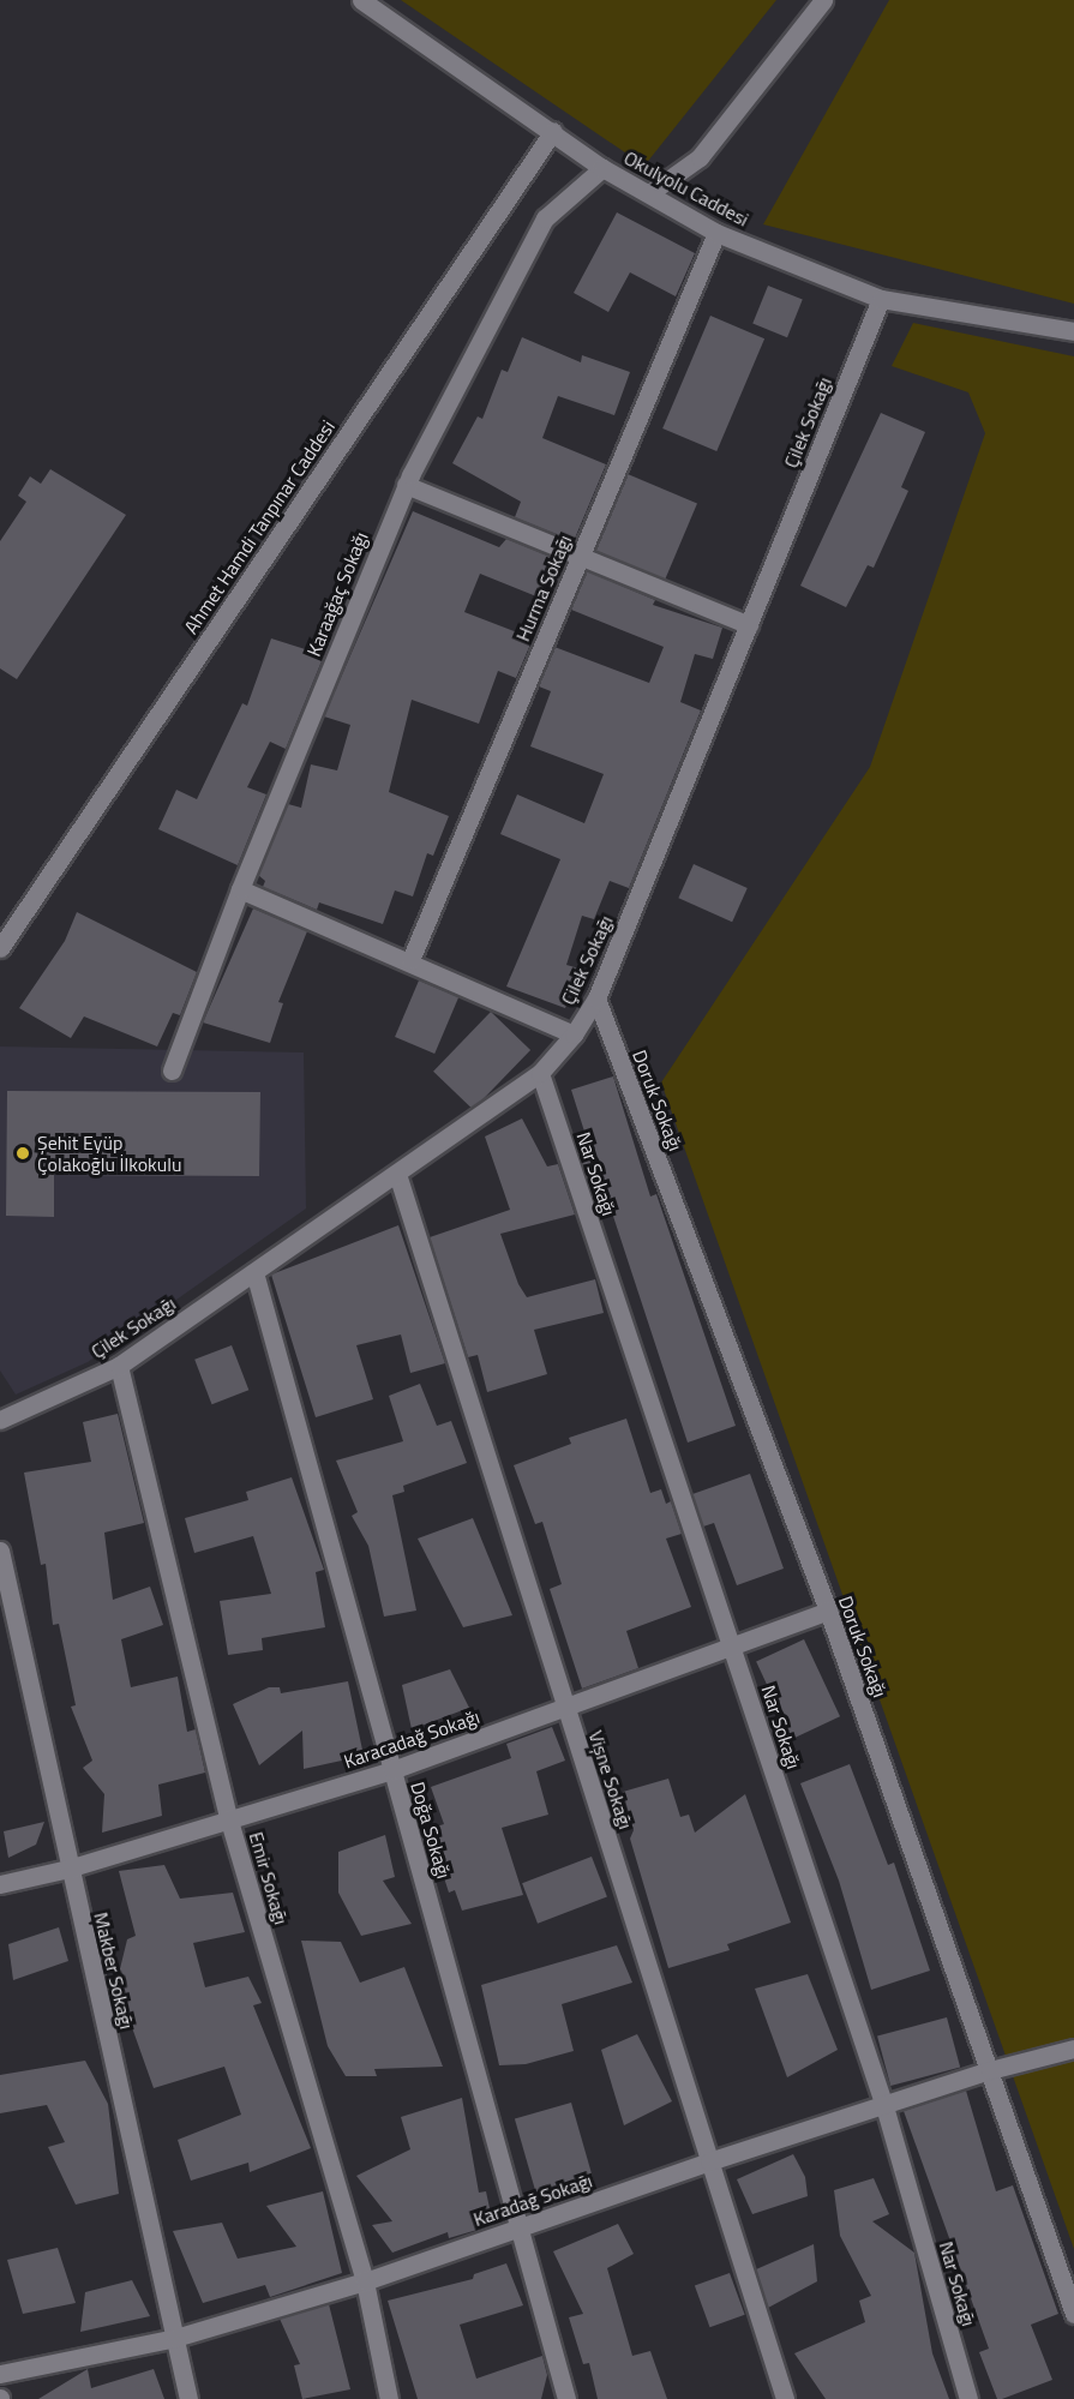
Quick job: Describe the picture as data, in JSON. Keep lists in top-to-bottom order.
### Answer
{
  "streets": {
    "street": [
      "Okulyolu Caddesi",
      "Çilek Sokağı",
      "Ahmet Hamdi Tanpınar Caddesi",
      "Hurma Sokağı",
      "Karaağaç Sokağı",
      "Doruk Sokağı",
      "Nar Sokağı",
      "Karacadağ Sokağı",
      "Vişne Sokağı",
      "Doğa Sokağı",
      "Emir Sokağı",
      "Makber Sokağı",
      "Karadağ Sokağı"
    ]
  },
  "crossings": [
    ["Okulyolu Caddesi", "Çilek Sokağı"],
    ["Okulyolu Caddesi", "Ahmet Hamdi Tanpınar Caddesi"],
    ["Okulyolu Caddesi", "Hurma Sokağı"],
    ["Okulyolu Caddesi", "Karaağaç Sokağı"],
    ["Çilek Sokağı", "Doruk Sokağı"],
    ["Çilek Sokağı", "Nar Sokağı"],
    ["Çilek Sokağı", "Vişne Sokağı"],
    ["Çilek Sokağı", "Doğa Sokağı"],
    ["Çilek Sokağı", "Emir Sokağı"],
    ["Doruk Sokağı", "Karacadağ Sokağı"],
    ["Doruk Sokağı", "Karadağ Sokağı"],
    ["Nar Sokağı", "Karacadağ Sokağı"],
    ["Nar Sokağı", "Karadağ Sokağı"],
    ["Karacadağ Sokağı", "Vişne Sokağı"],
    ["Karacadağ Sokağı", "Doğa Sokağı"],
    ["Karacadağ Sokağı", "Emir Sokağı"],
    ["Karacadağ Sokağı", "Makber Sokağı"],
    ["Vişne Sokağı", "Karadağ Sokağı"],
    ["Doğa Sokağı", "Karadağ Sokağı"],
    ["Emir Sokağı", "Karadağ Sokağı"],
    ["Makber Sokağı", "Karadağ Sokağı"]
  ],
  "places": ["Şehit Eyüp Çolakoğlu İlkokulu"]
}
